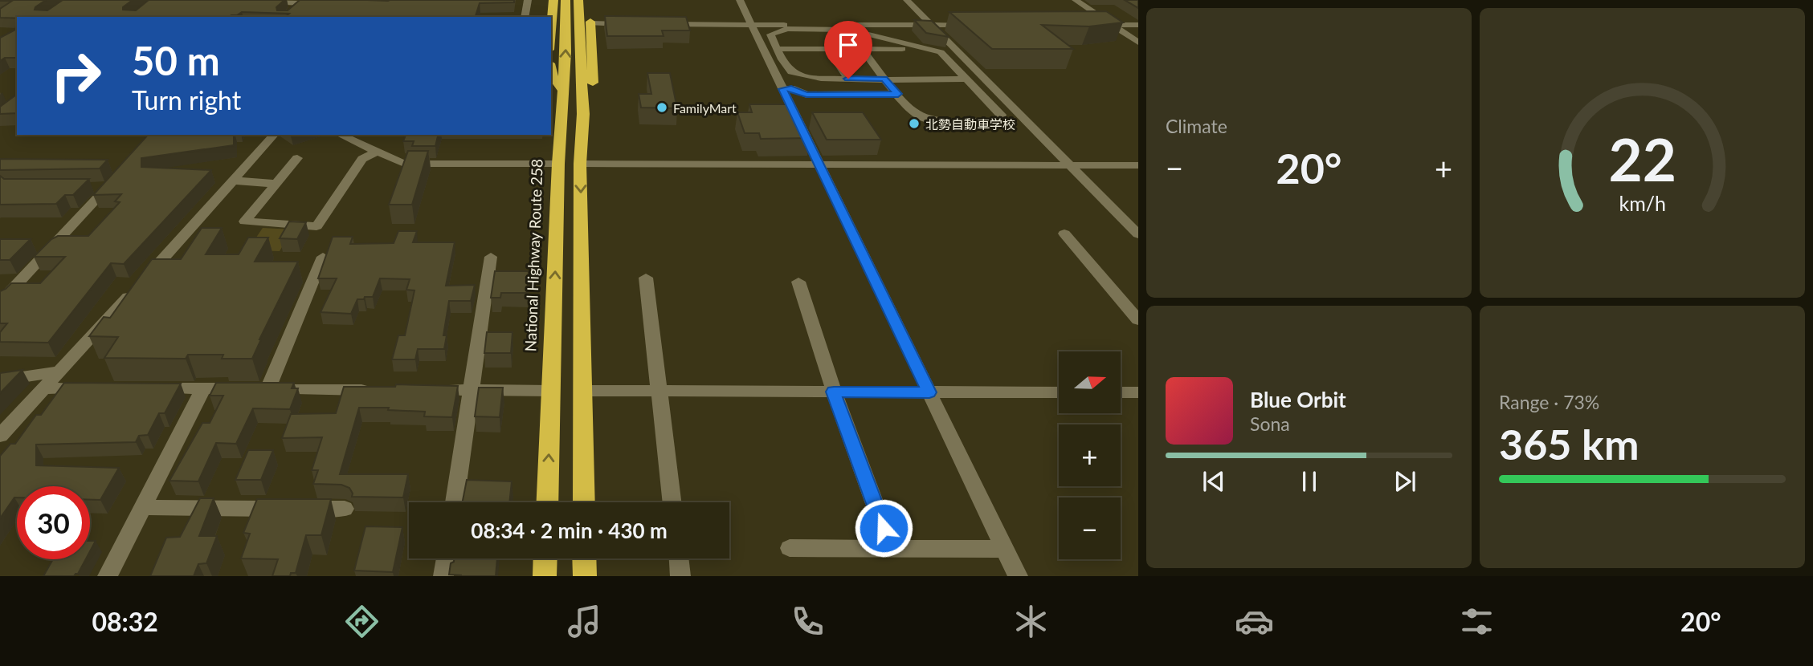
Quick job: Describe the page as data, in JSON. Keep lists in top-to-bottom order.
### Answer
{
  "streets": {
    "highway": ["National Highway Route 258"]
  },
  "places": ["FamilyMart", "北勢自動車学校"],
  "north": "right",
  "page": {
    "tile": [
      "Climate",
      ["Range · 73%", "365 km"]
    ],
    "turn": ["50 m", "Turn right"],
    "heat": ["−", "20°", "+"],
    "map_buttons": ["+", "−"],
    "song": ["Blue Orbit", "Sona"],
    "limit": "30",
    "trip": "08:34 · 2 min · 430 m",
    "tabs": ["08:32", "20°"],
    "gauge": ["22", "km/h"]
  }
}
